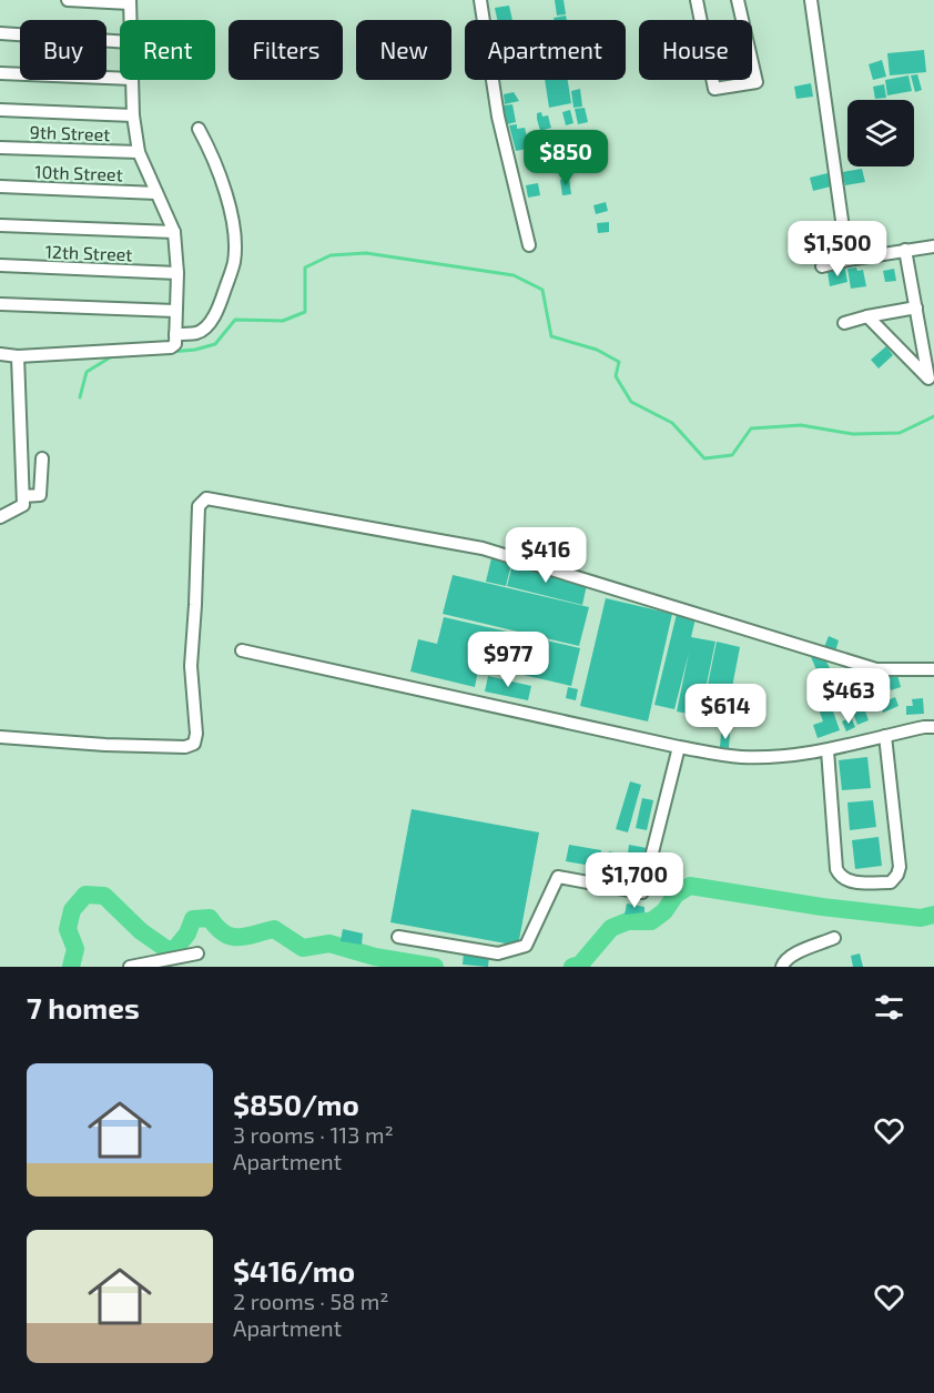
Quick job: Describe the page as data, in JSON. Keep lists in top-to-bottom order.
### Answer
{
  "streets": {
    "street": ["9th Street", "10th Street", "12th Street"]
  },
  "page": {
    "chip": [
      "Buy",
      "Rent",
      "Filters",
      "New",
      "Apartment",
      "House"
    ],
    "price": [
      "$850",
      "$1,500",
      "$416",
      "$977",
      "$463",
      "$614",
      "$1,700"
    ],
    "heading": "7 homes",
    "list": [
      {
        "name": "$850/mo",
        "note": "3 rooms · 113 m² · Apartment"
      },
      {
        "name": "$416/mo",
        "note": "2 rooms · 58 m² · Apartment"
      }
    ]
  }
}
